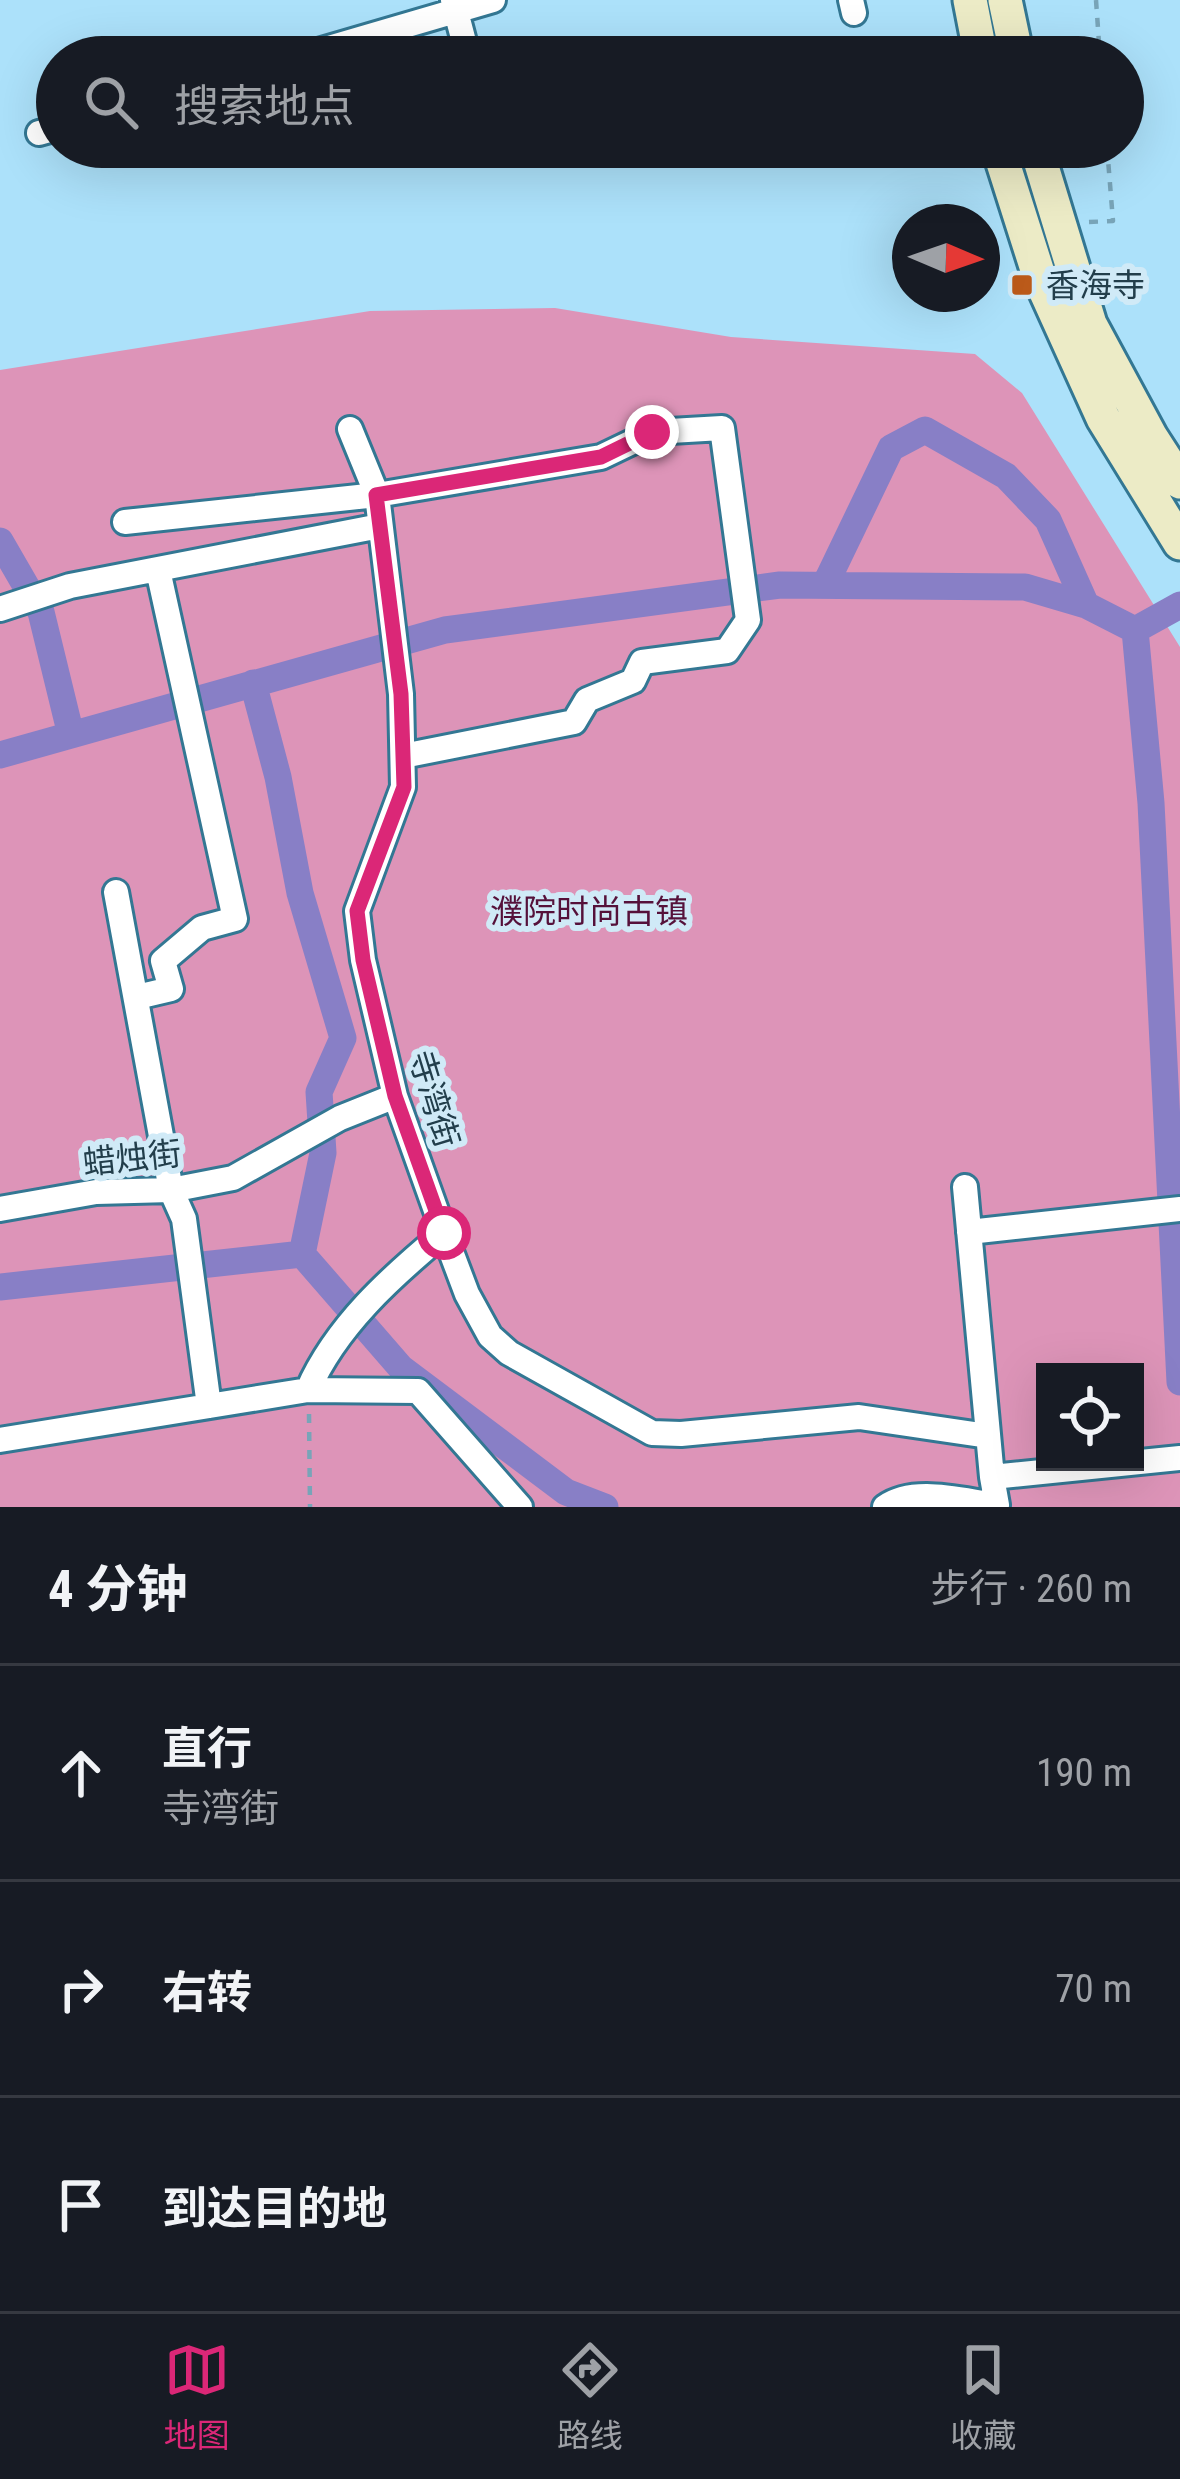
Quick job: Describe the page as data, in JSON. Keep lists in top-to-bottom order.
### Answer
{
  "streets": {
    "street": ["寺湾街", "蜡烛街"]
  },
  "crossings": [
    ["寺湾街", "蜡烛街"]
  ],
  "parks": ["濮院时尚古镇"],
  "places": {
    "transit": ["香海寺"]
  },
  "north": "right",
  "page": {
    "search": "搜索地点",
    "heading": ["4 分钟", "步行 · 260 m"],
    "list": [
      ["直行", "寺湾街", "190 m"],
      ["右转", "70 m"],
      "到达目的地"
    ],
    "nav": ["地图", "路线", "收藏"]
  }
}
